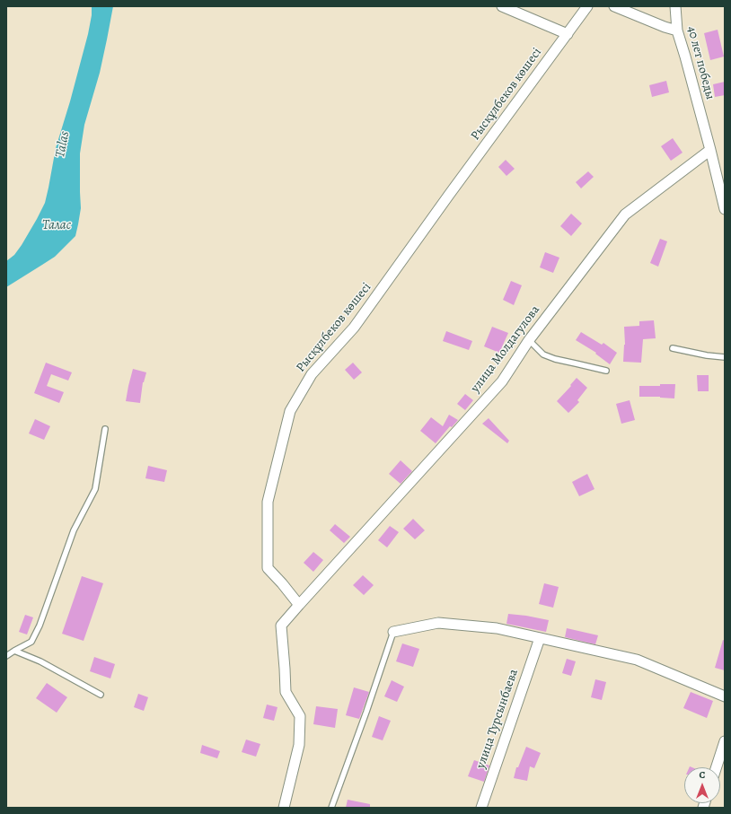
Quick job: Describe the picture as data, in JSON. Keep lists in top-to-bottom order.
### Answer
{
  "streets": {
    "street": [
      "40 лет победы",
      "Рысқұлбеков көшесі",
      "улица Молдагулова",
      "улица Турсынбаева"
    ]
  },
  "crossings": [
    ["40 лет победы", "улица Молдагулова"],
    ["Рысқұлбеков көшесі", "улица Молдагулова"]
  ],
  "water": ["Talas", "Талас"],
  "north": "top"
}
